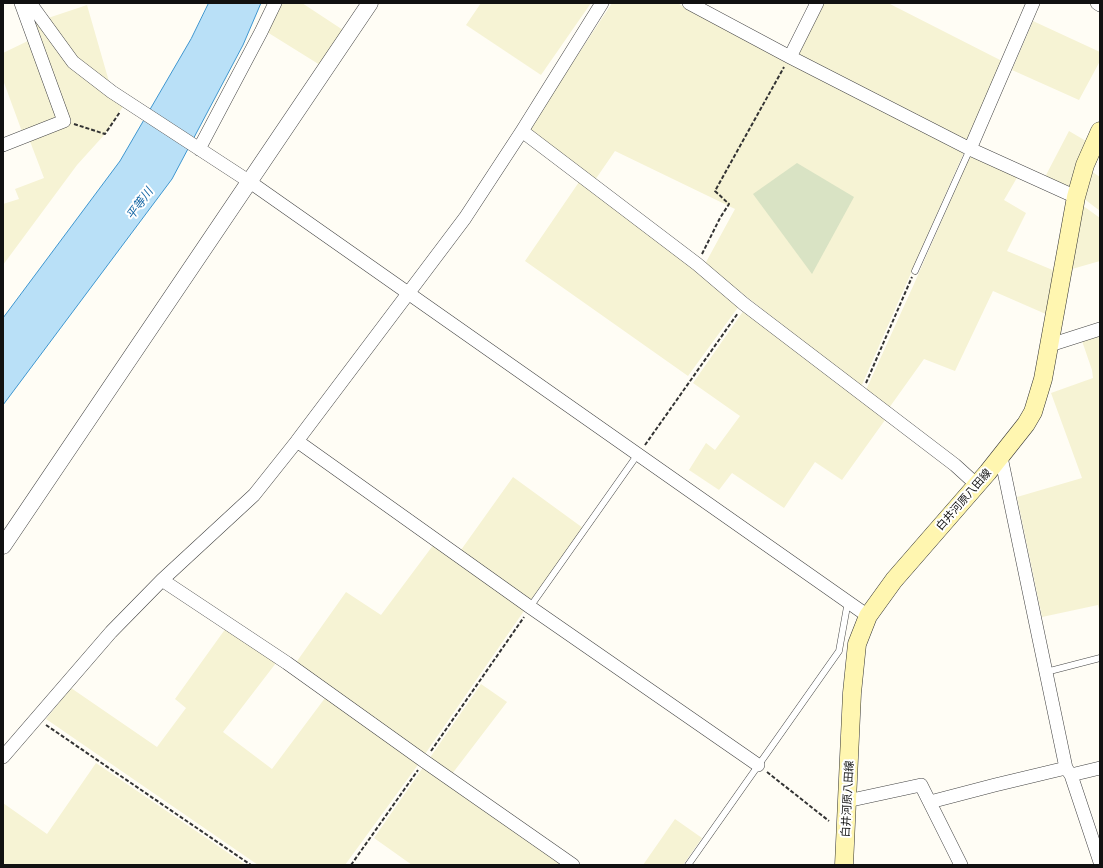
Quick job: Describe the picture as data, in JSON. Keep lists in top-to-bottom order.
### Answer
{
  "streets": {
    "main road": ["白井河原八田線"]
  },
  "water": ["平等川"]
}
